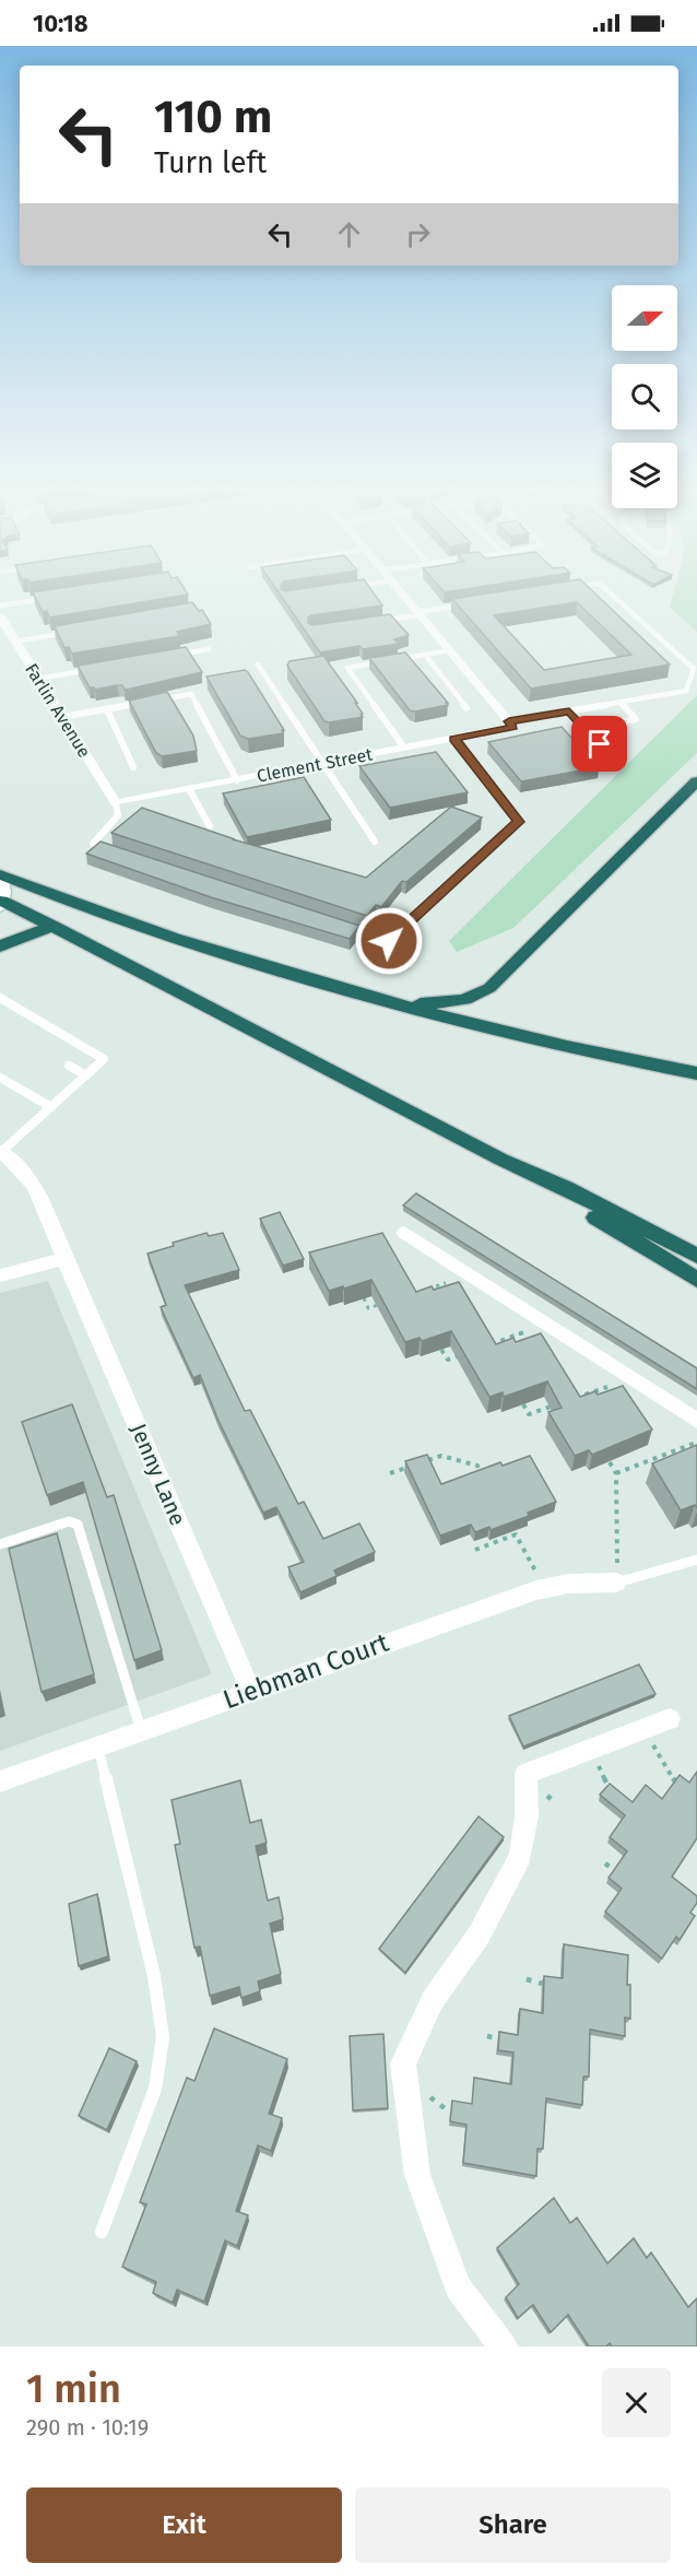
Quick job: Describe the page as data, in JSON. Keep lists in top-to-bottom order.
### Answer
{
  "streets": {
    "street": [
      "Farlin Avenue",
      "Clement Street",
      "Jenny Lane",
      "Liebman Court"
    ]
  },
  "crossings": [
    ["Farlin Avenue", "Clement Street"],
    ["Jenny Lane", "Liebman Court"]
  ],
  "north": "right",
  "page": {
    "status": "10:18",
    "turn": ["110 m", "Turn left"],
    "heading": ["1 min", "290 m · 10:19"],
    "buttons": ["Exit", "Share"]
  }
}
